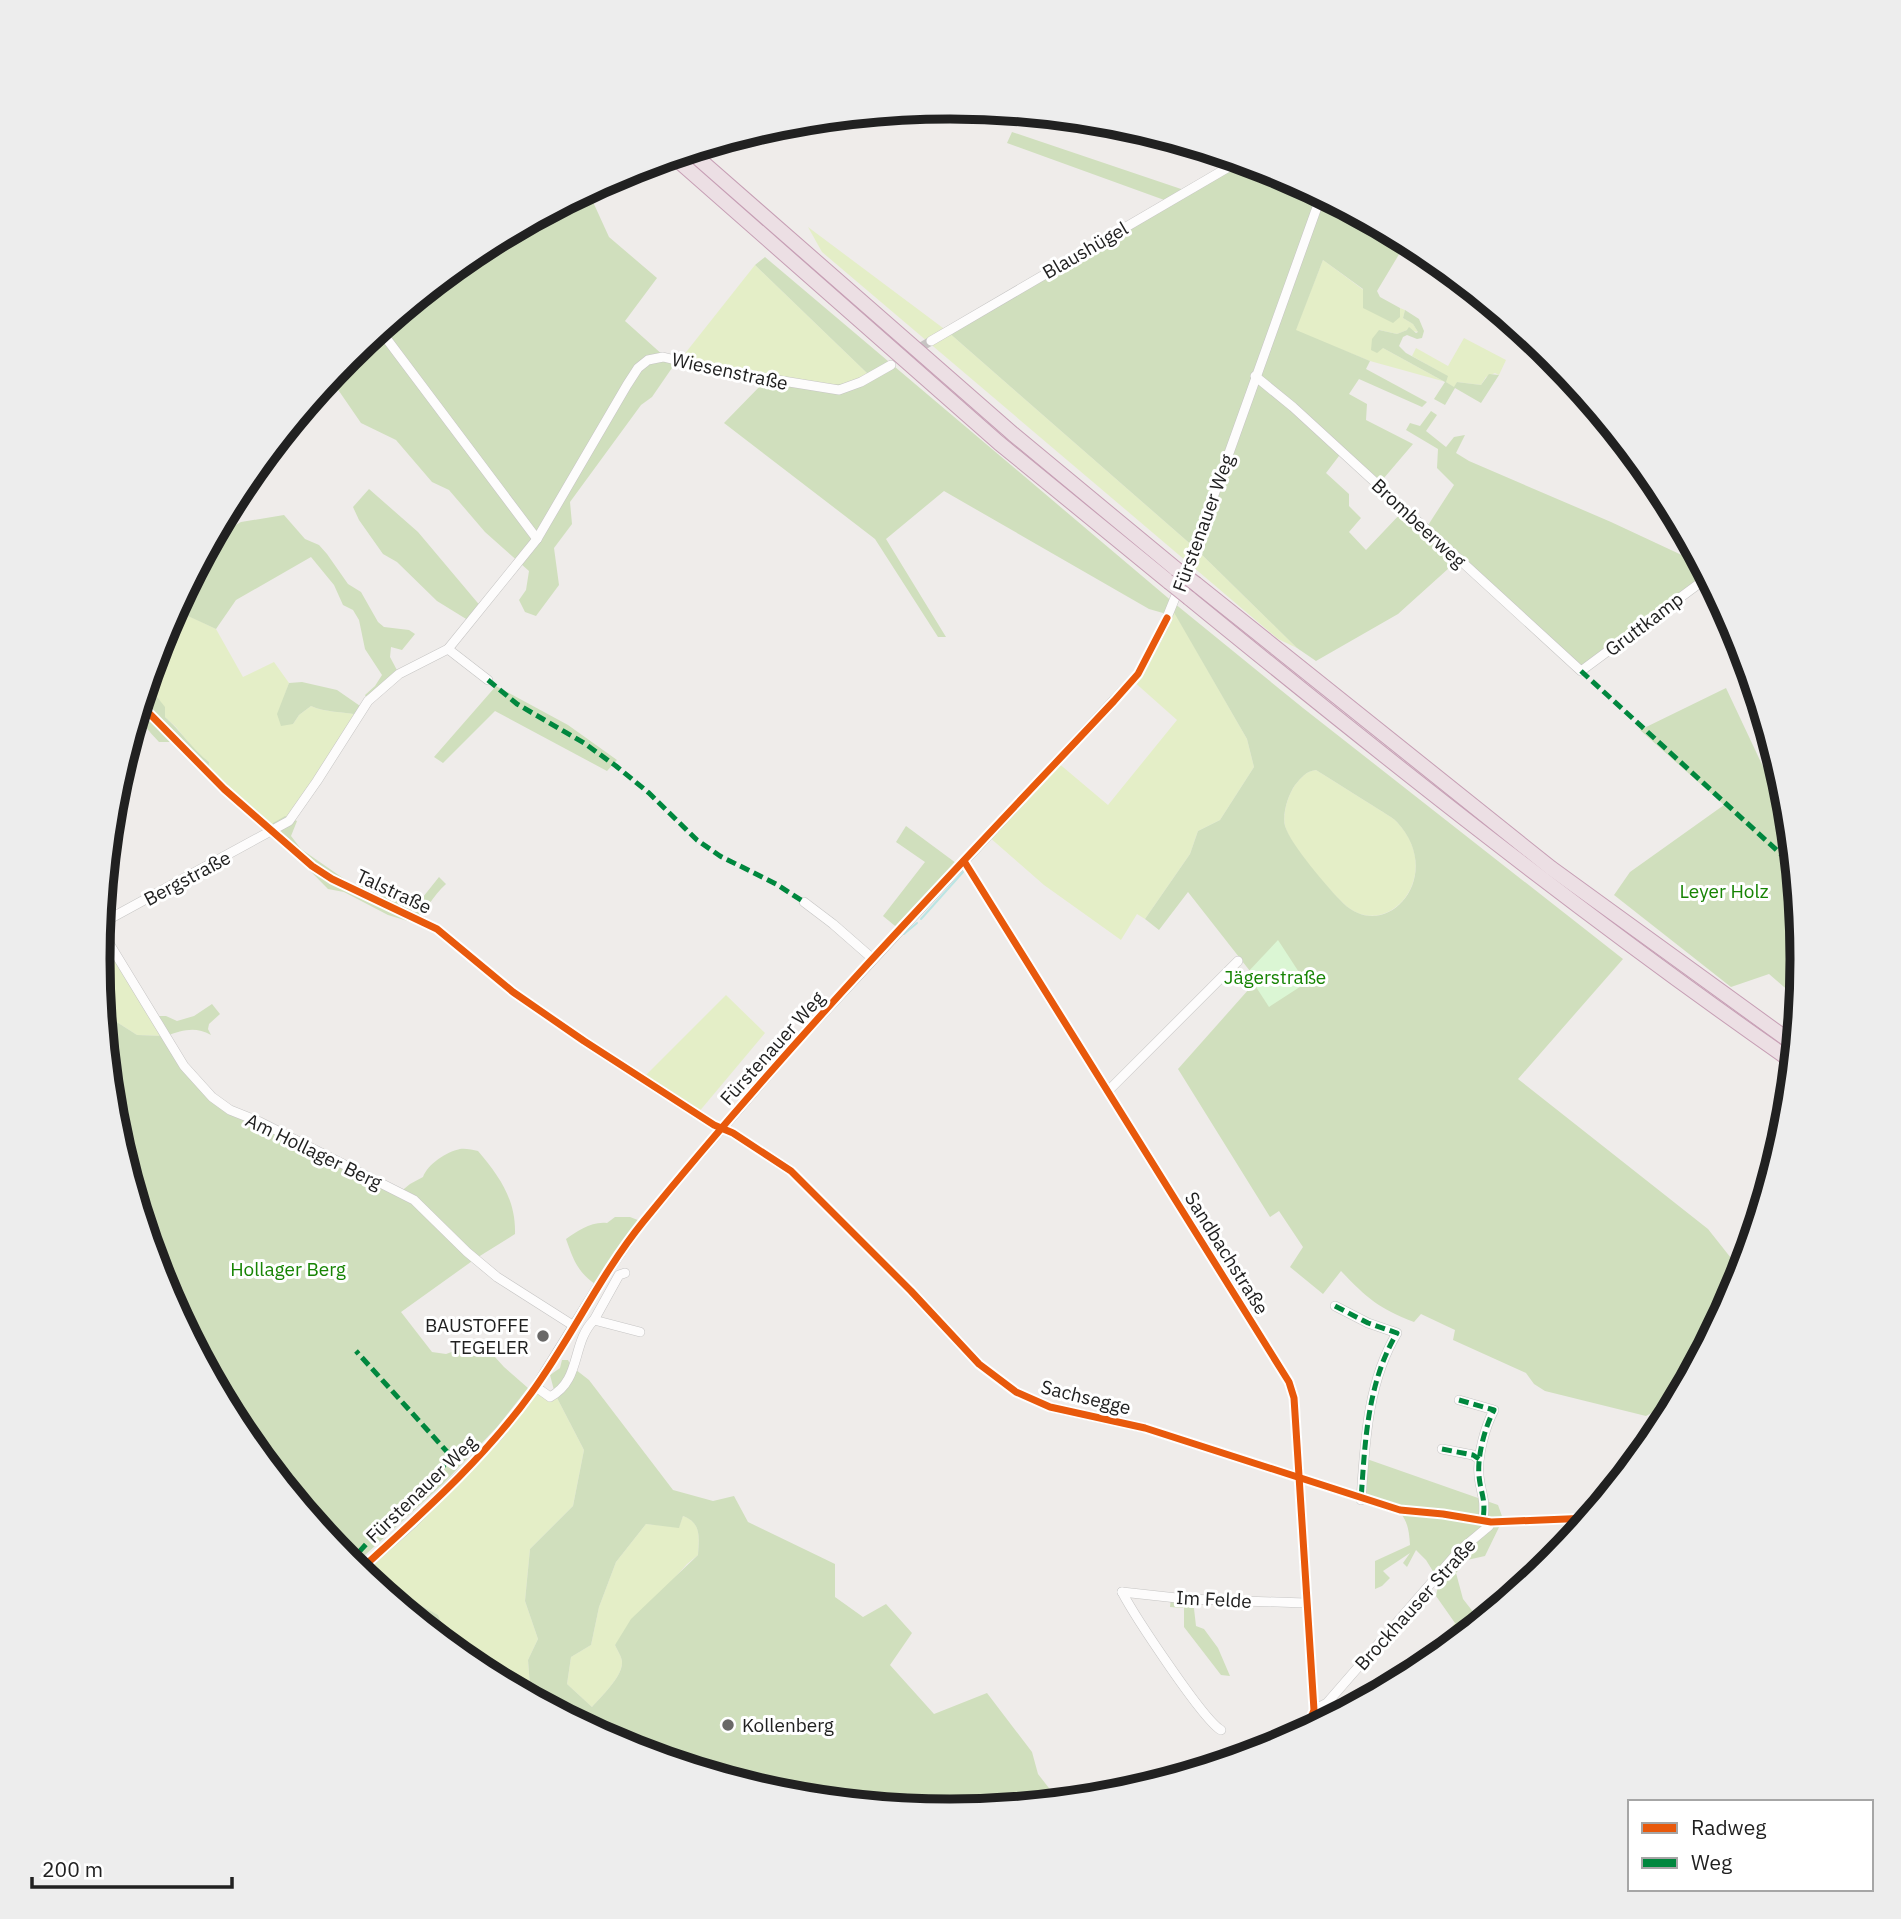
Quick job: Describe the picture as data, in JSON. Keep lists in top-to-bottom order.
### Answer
{
  "streets": {
    "street": [
      "Blaushügel",
      "Wiesenstraße",
      "Fürstenauer Weg",
      "Brombeerweg",
      "Gruttkamp",
      "Bergstraße",
      "Talstraße",
      "Am Hollager Berg",
      "Sandbachstraße",
      "Sachsegge",
      "Im Felde",
      "Brockhauser Straße"
    ]
  },
  "crossings": [
    ["Wiesenstraße", "Bergstraße"],
    ["Wiesenstraße", "Talstraße"],
    ["Fürstenauer Weg", "Brombeerweg"],
    ["Fürstenauer Weg", "Talstraße"],
    ["Fürstenauer Weg", "Am Hollager Berg"],
    ["Fürstenauer Weg", "Sandbachstraße"],
    ["Fürstenauer Weg", "Sachsegge"],
    ["Brombeerweg", "Gruttkamp"],
    ["Bergstraße", "Talstraße"],
    ["Talstraße", "Sachsegge"],
    ["Sandbachstraße", "Sachsegge"],
    ["Sandbachstraße", "Im Felde"],
    ["Sandbachstraße", "Brockhauser Straße"],
    ["Sachsegge", "Brockhauser Straße"]
  ],
  "parks": ["Leyer Holz", "Jägerstraße", "Hollager Berg"],
  "places": ["BAUSTOFFE TEGELER", "Kollenberg"],
  "legend": ["Radweg", "Weg"],
  "scale_bar": "200 m"
}
